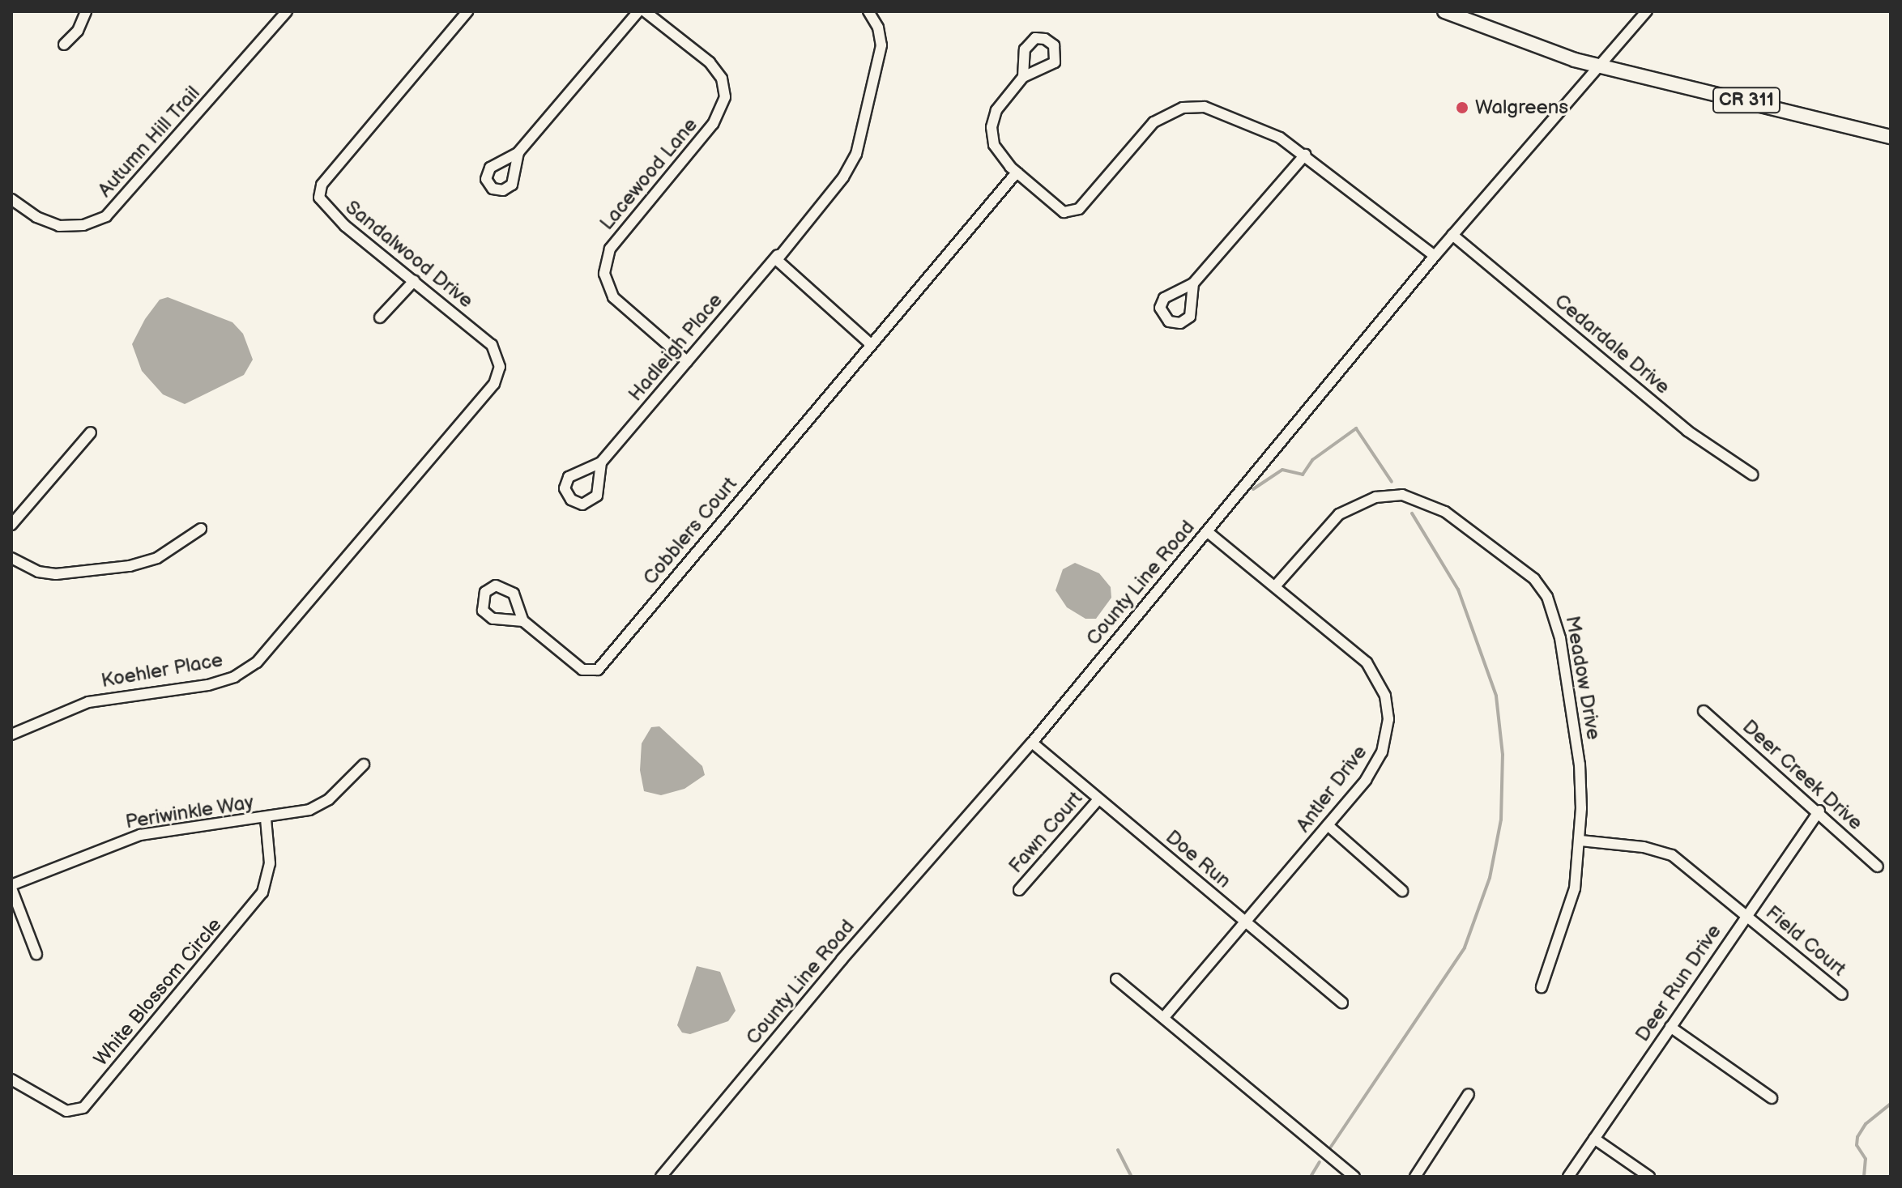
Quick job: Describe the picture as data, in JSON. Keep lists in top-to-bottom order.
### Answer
{
  "streets": {
    "main road": ["CR 311"],
    "street": [
      "Autumn Hill Trail",
      "Lacewood Lane",
      "Sandalwood Drive",
      "Cedardale Drive",
      "Hadleigh Place",
      "Cobblers Court",
      "County Line Road",
      "Koehler Place",
      "Meadow Drive",
      "Deer Creek Drive",
      "Antler Drive",
      "Periwinkle Way",
      "Fawn Court",
      "Doe Run",
      "Field Court",
      "Deer Run Drive",
      "White Blossom Circle"
    ]
  },
  "crossings": [
    ["CR 311", "County Line Road"],
    ["Lacewood Lane", "Hadleigh Place"],
    ["Sandalwood Drive", "Koehler Place"],
    ["Cedardale Drive", "County Line Road"],
    ["County Line Road", "Antler Drive"],
    ["County Line Road", "Doe Run"],
    ["Meadow Drive", "Antler Drive"],
    ["Meadow Drive", "Field Court"],
    ["Deer Creek Drive", "Deer Run Drive"],
    ["Antler Drive", "Doe Run"],
    ["Periwinkle Way", "White Blossom Circle"],
    ["Fawn Court", "Doe Run"],
    ["Field Court", "Deer Run Drive"]
  ],
  "places": ["Walgreens"]
}
